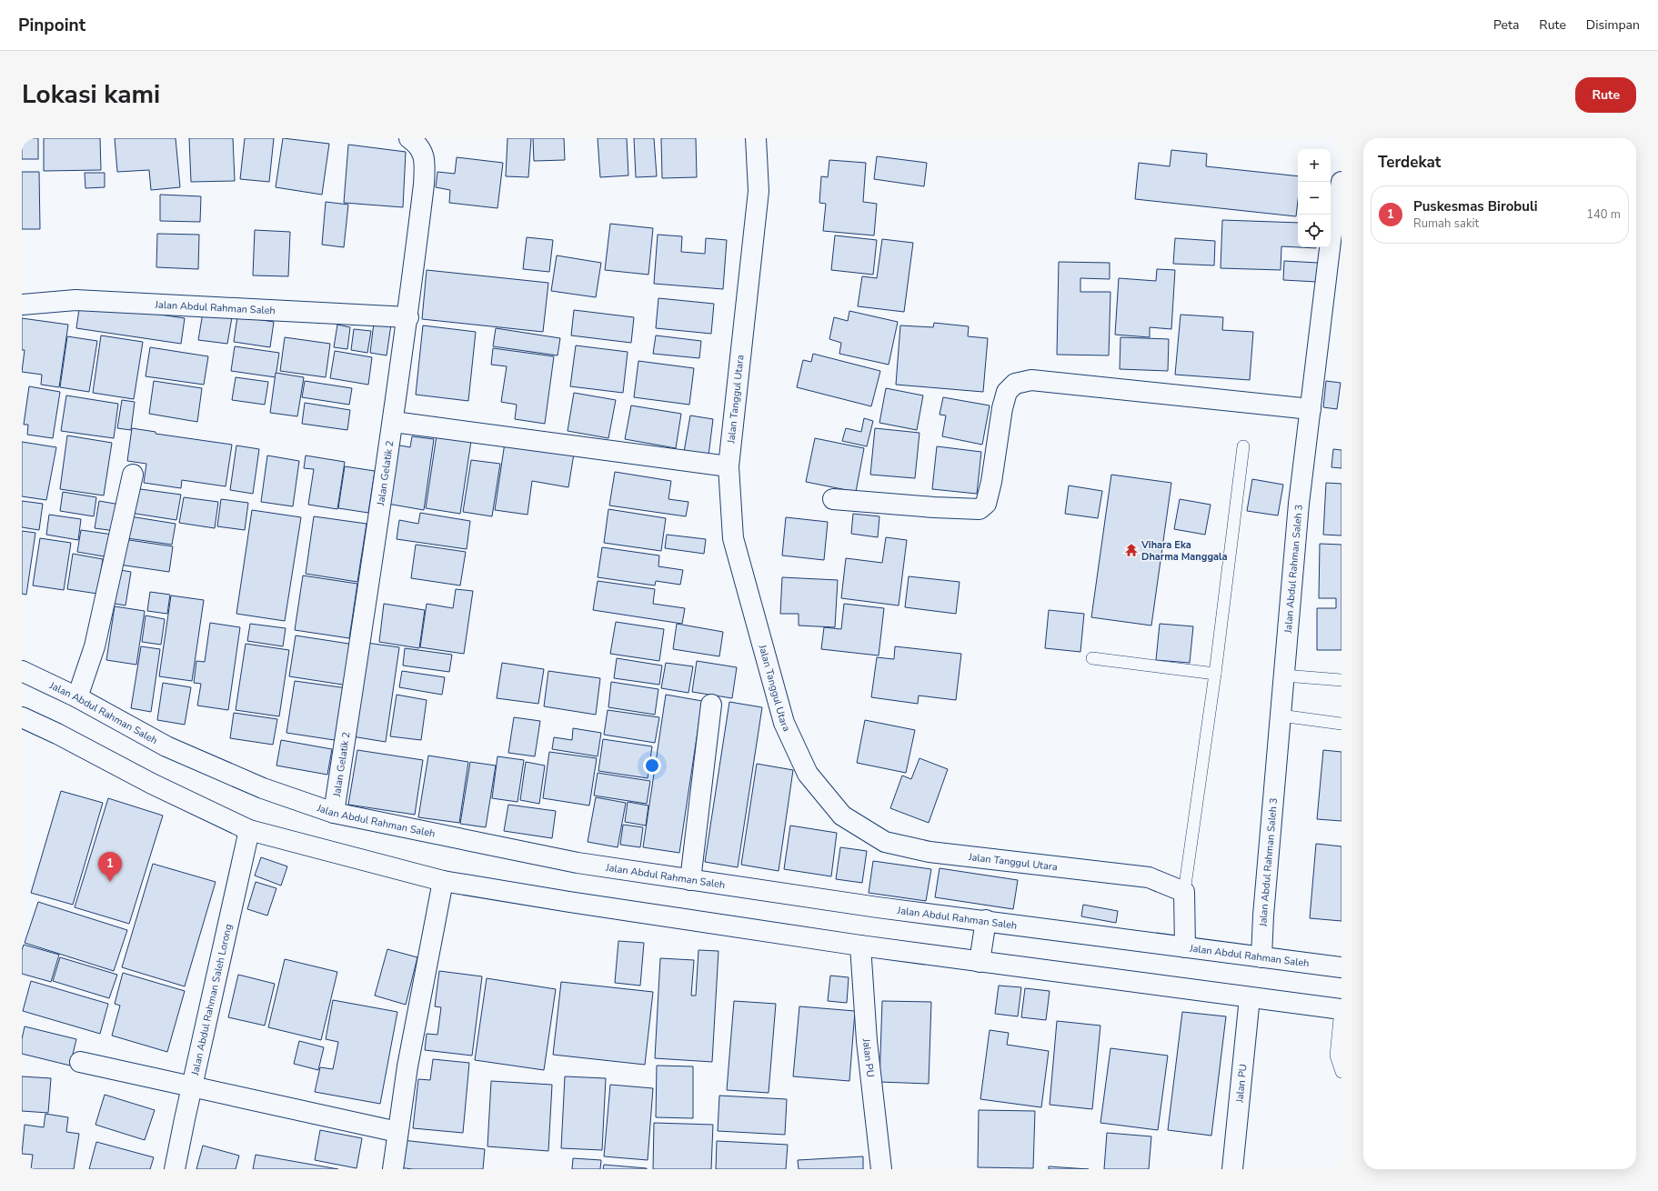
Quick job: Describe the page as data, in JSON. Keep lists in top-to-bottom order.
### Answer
{
  "streets": {
    "main road": [
      "Jalan Abdul Rahman Saleh",
      "Jalan Tanggul Utara",
      "Jalan Gelatik 2",
      "Jalan Abdul Rahman Saleh 3",
      "Jalan Abdul Rahman Saleh Lorong",
      "Jalan PU"
    ]
  },
  "crossings": [
    ["Jalan Abdul Rahman Saleh", "Jalan Gelatik 2"],
    ["Jalan Abdul Rahman Saleh", "Jalan Abdul Rahman Saleh 3"]
  ],
  "places": {
    "temple": ["Vihara Eka Dharma Manggala"]
  },
  "page": {
    "header": "Pinpoint",
    "nav": ["Peta", "Rute", "Disimpan"],
    "title": "Lokasi kami",
    "buttons": "Rute",
    "heading": "Terdekat",
    "map_buttons": ["+", "−"],
    "list": [
      {
        "mark": "1",
        "name": "Puskesmas Birobuli",
        "note": "Rumah sakit",
        "value": "140 m"
      }
    ],
    "pins": "1"
  }
}
